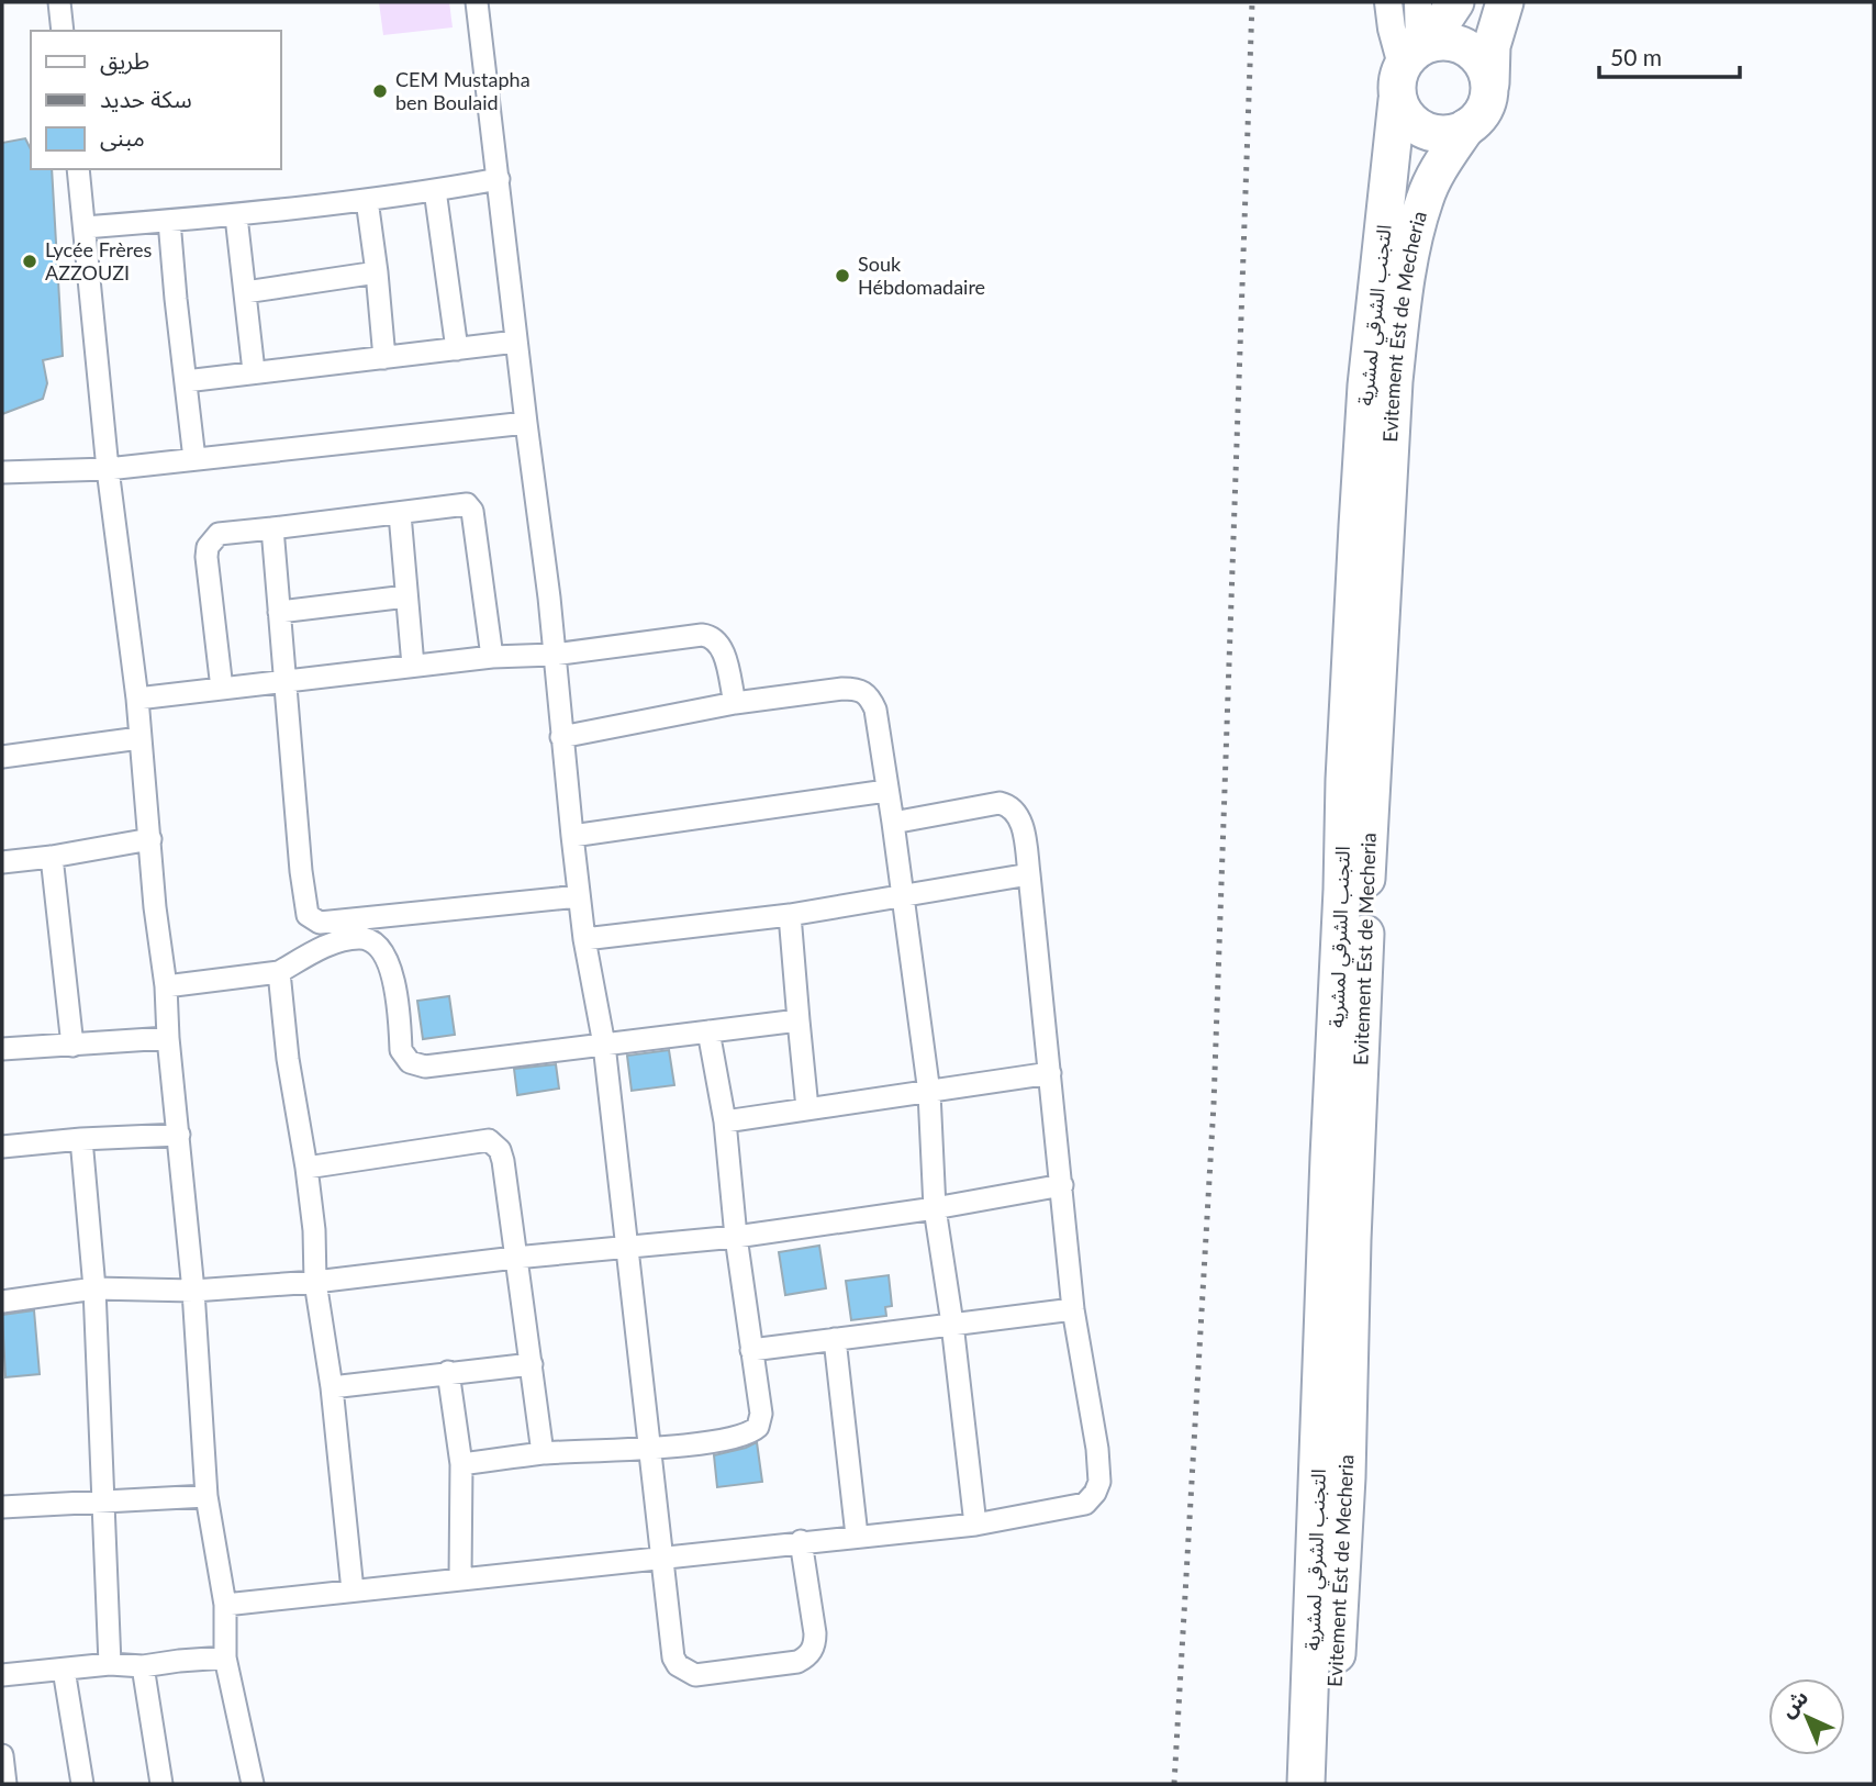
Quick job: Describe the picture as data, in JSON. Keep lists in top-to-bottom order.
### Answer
{
  "streets": {
    "highway": ["التجنب الشرقي لمشرية", "Evitement Est de Mecheria"]
  },
  "crossings": [
    ["التجنب الشرقي لمشرية", "Evitement Est de Mecheria"]
  ],
  "places": ["CEM Mustapha ben Boulaid", "Lycée Frères AZZOUZI", "Souk Hébdomadaire"],
  "legend": ["طريق", "سكة حديد", "مبنى"],
  "scale_bar": "50 m",
  "north": "top left"
}
